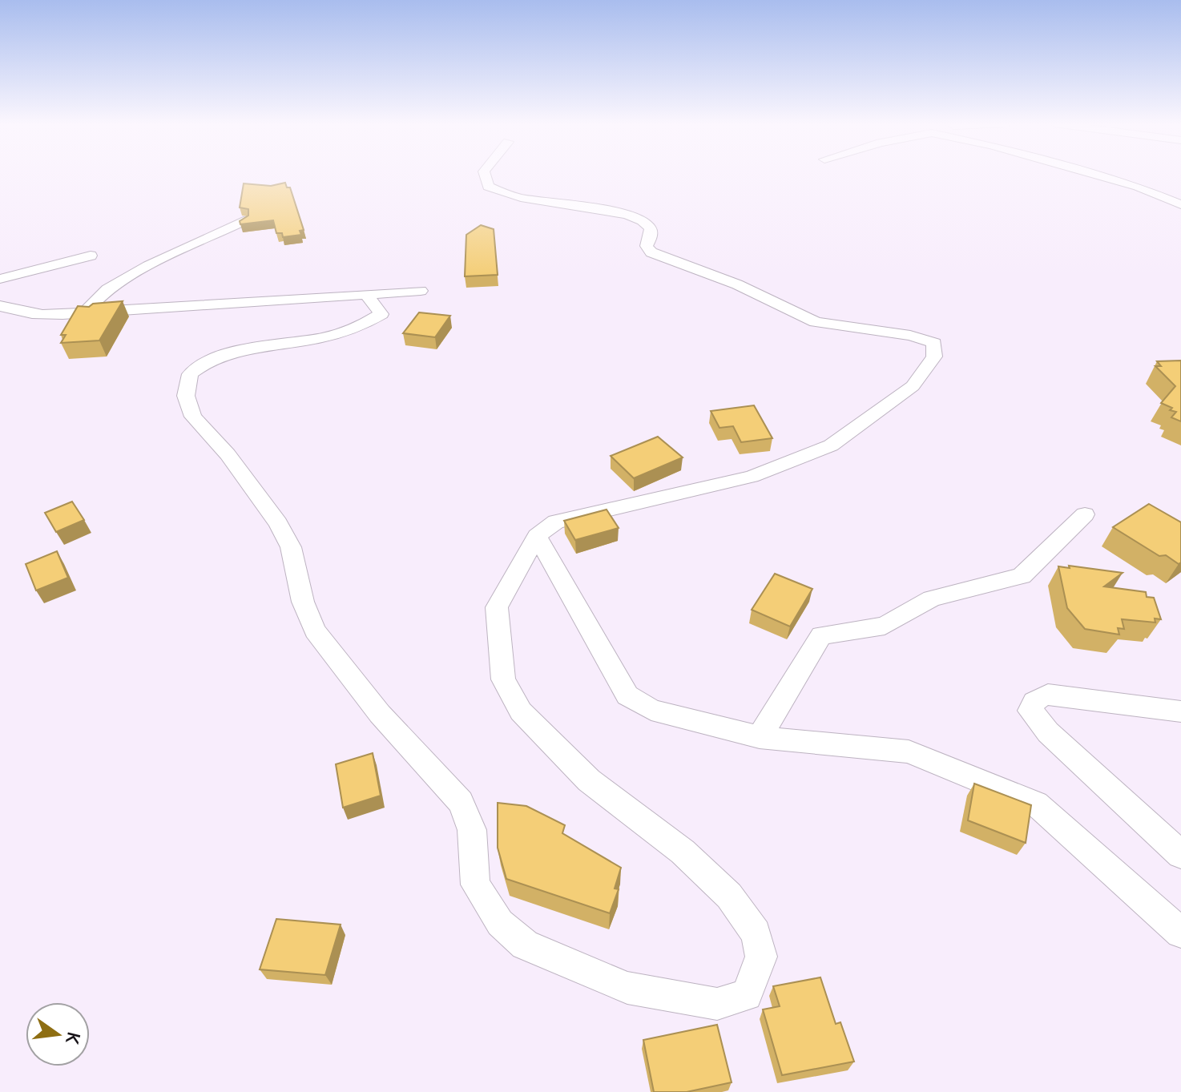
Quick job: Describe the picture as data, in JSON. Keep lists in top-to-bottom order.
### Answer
{
  "north": "right"
}
